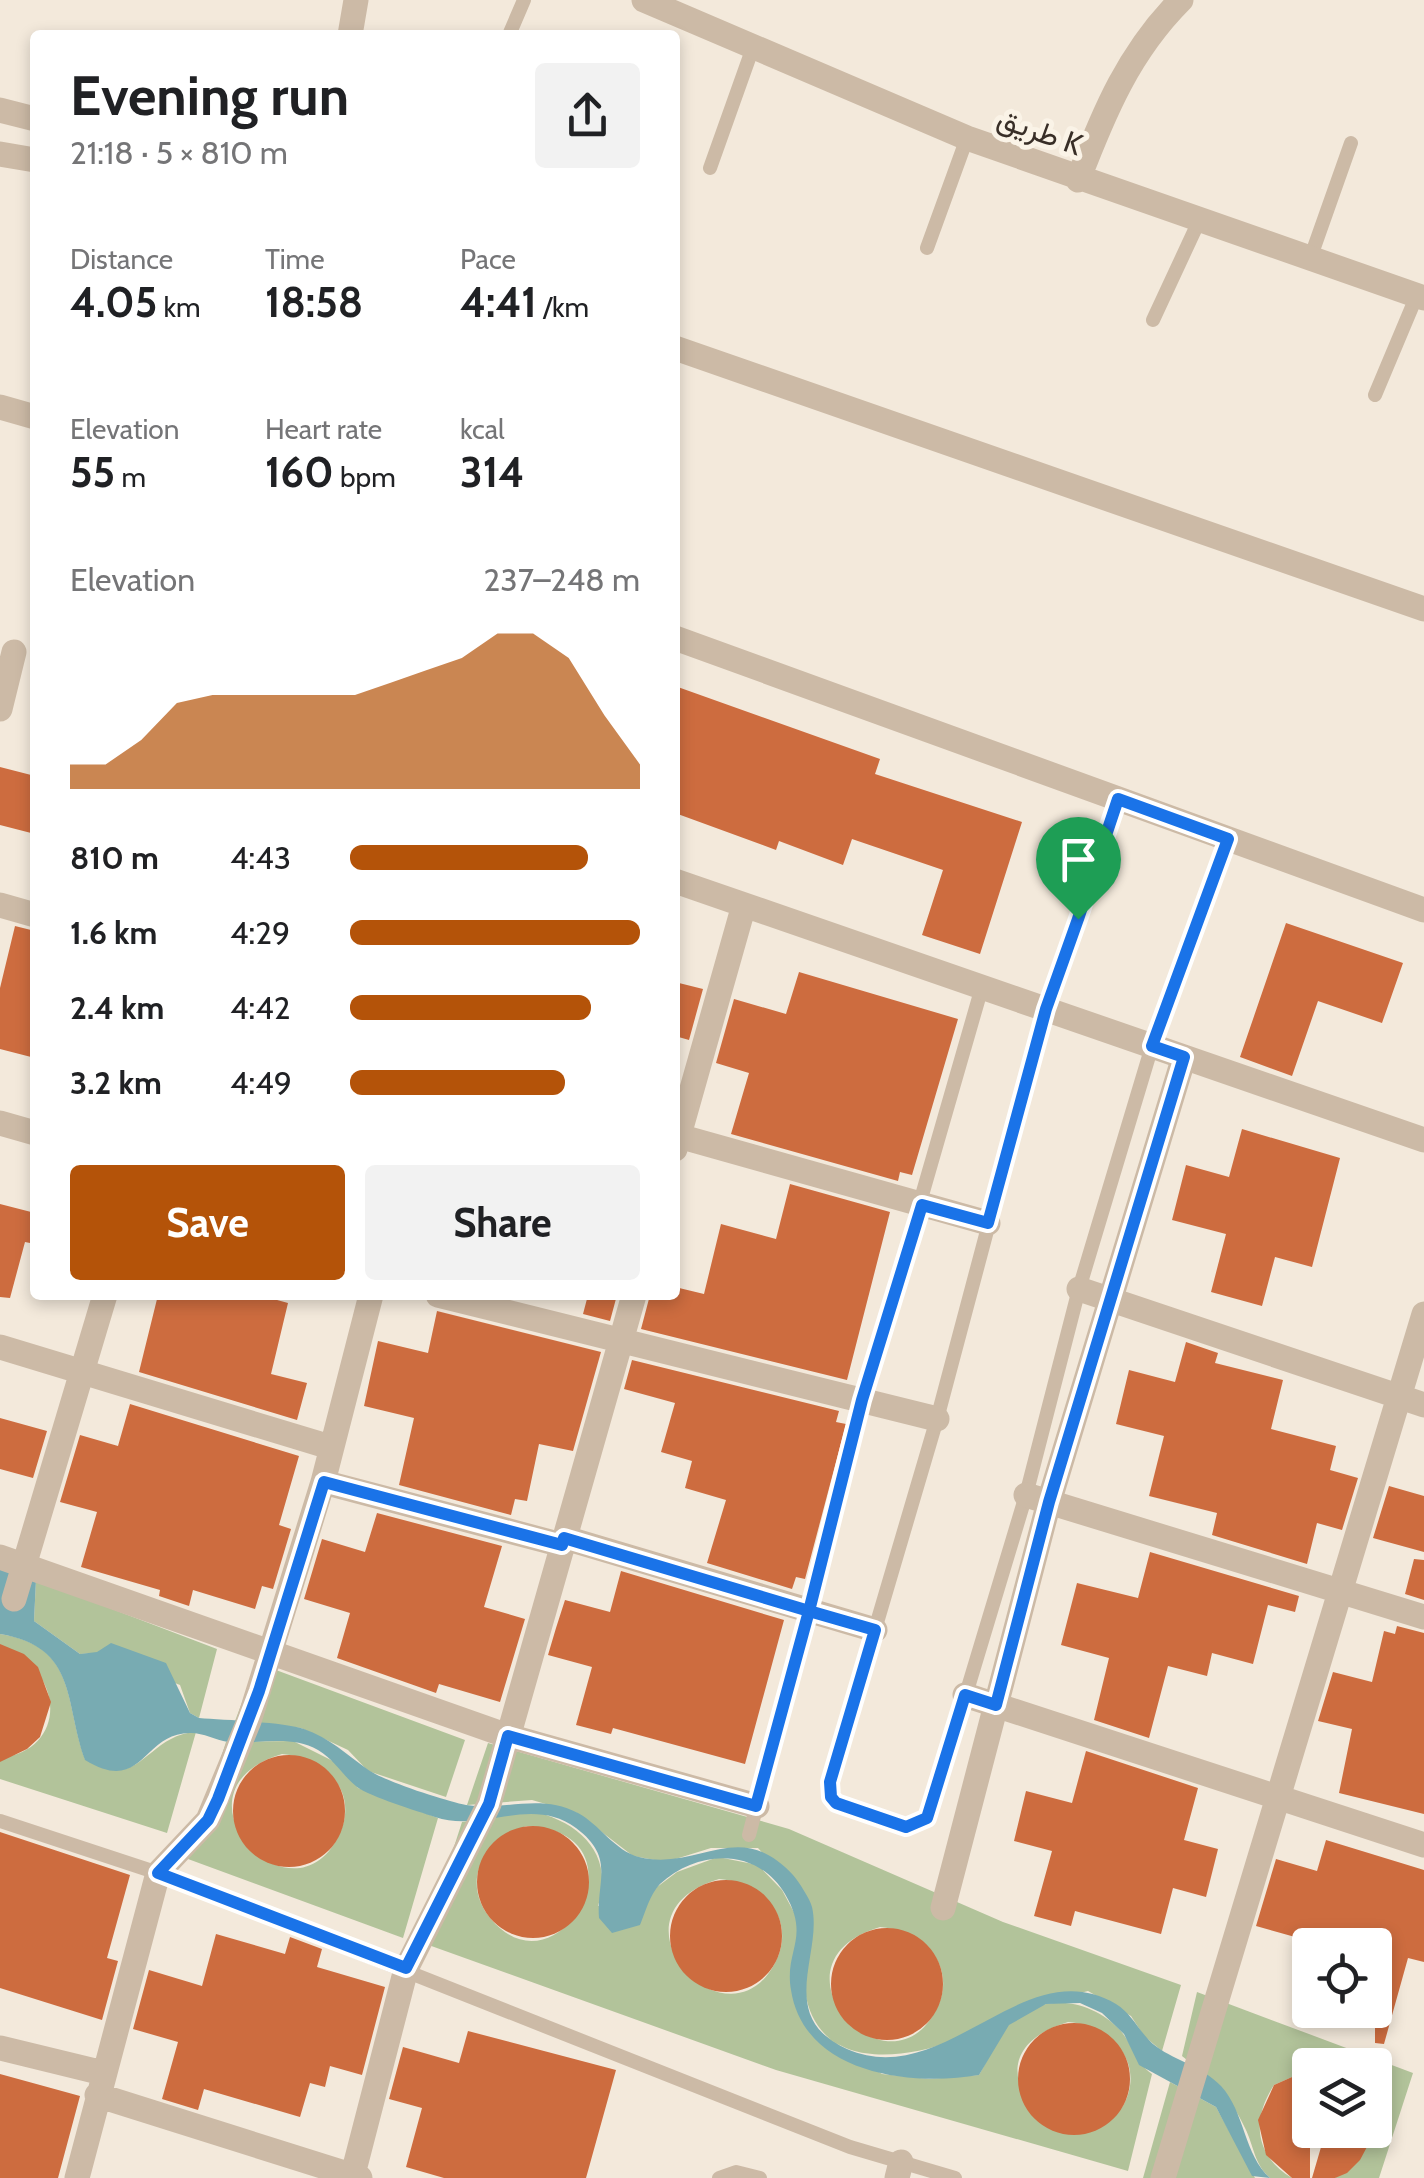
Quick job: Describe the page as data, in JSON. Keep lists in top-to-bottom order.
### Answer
{
  "streets": {
    "street": ["طريق K"]
  },
  "page": {
    "heading": ["Evening run", "21:18 · 5 × 810 m"],
    "stats": [
      ["Distance", "4.05 km"],
      ["Time", "18:58"],
      ["Pace", "4:41 /km"],
      ["Elevation", "55 m"],
      ["Heart rate", "160 bpm"],
      ["kcal", "314"]
    ],
    "chart": ["Elevation", "237–248 m"],
    "list": [
      {
        "name": "810 m",
        "note": "4:43"
      },
      {
        "name": "1.6 km",
        "note": "4:29"
      },
      {
        "name": "2.4 km",
        "note": "4:42"
      },
      {
        "name": "3.2 km",
        "note": "4:49"
      }
    ],
    "buttons": ["Save", "Share"]
  }
}
